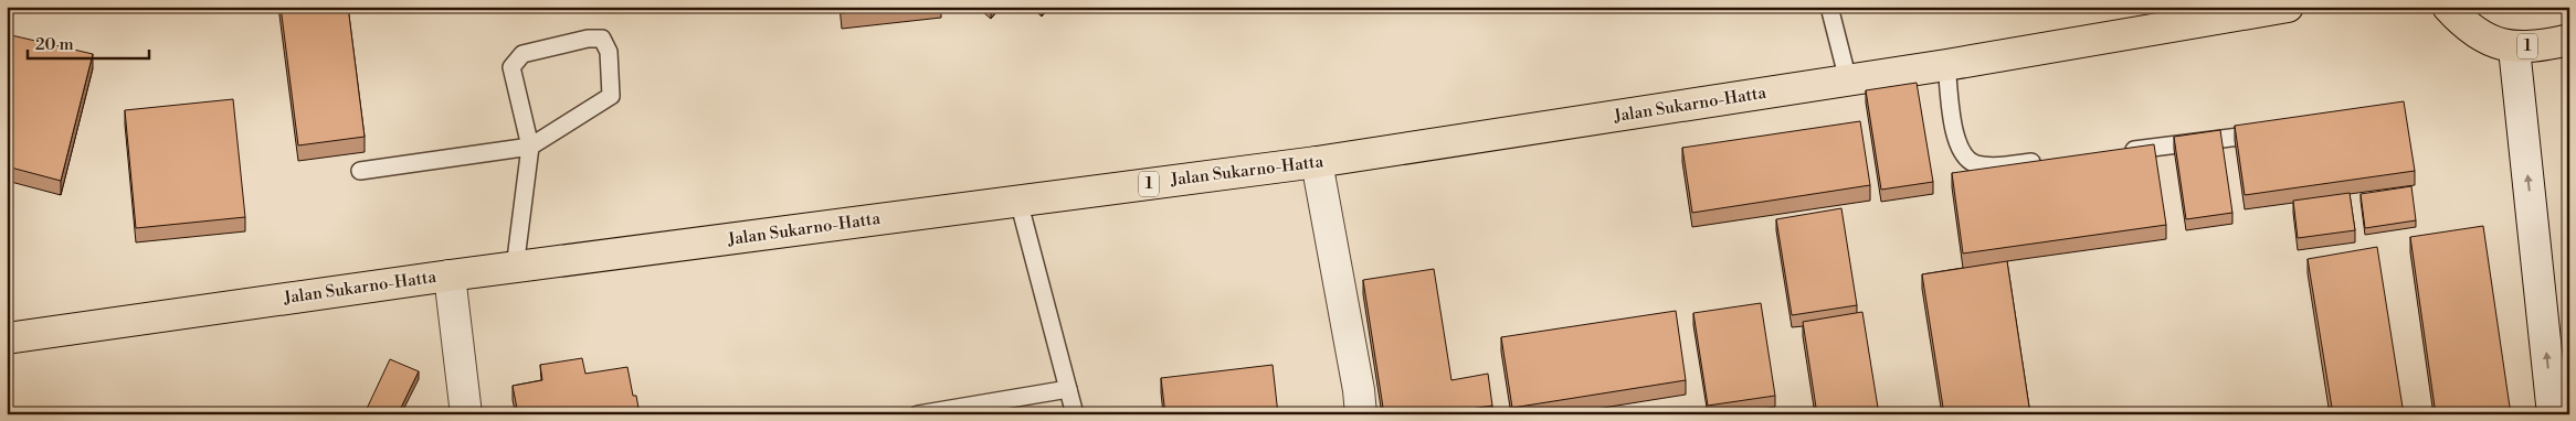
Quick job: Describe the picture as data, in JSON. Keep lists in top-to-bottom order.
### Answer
{
  "streets": {
    "highway": ["1", "Jalan Sukarno-Hatta"]
  },
  "scale_bar": "20 m"
}
